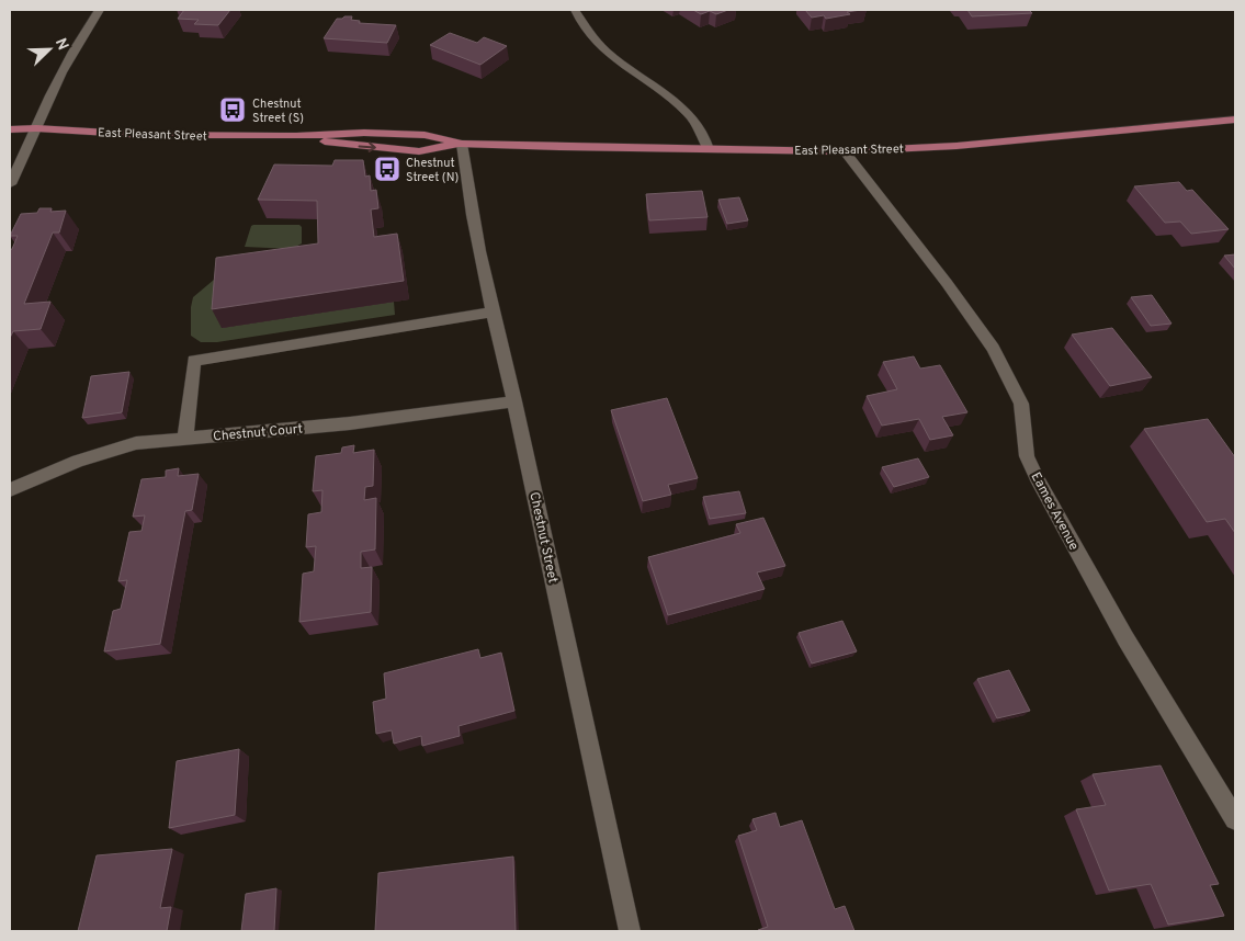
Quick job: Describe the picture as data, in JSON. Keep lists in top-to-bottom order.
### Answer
{
  "streets": {
    "main road": ["East Pleasant Street"],
    "street": ["Chestnut Court", "Eames Avenue", "Chestnut Street"]
  },
  "crossings": [
    ["East Pleasant Street", "Eames Avenue"],
    ["East Pleasant Street", "Chestnut Street"],
    ["Chestnut Court", "Chestnut Street"]
  ],
  "places": {
    "bus stop": ["Chestnut Street (S)", "Chestnut Street (N)"]
  },
  "north": "top right"
}
